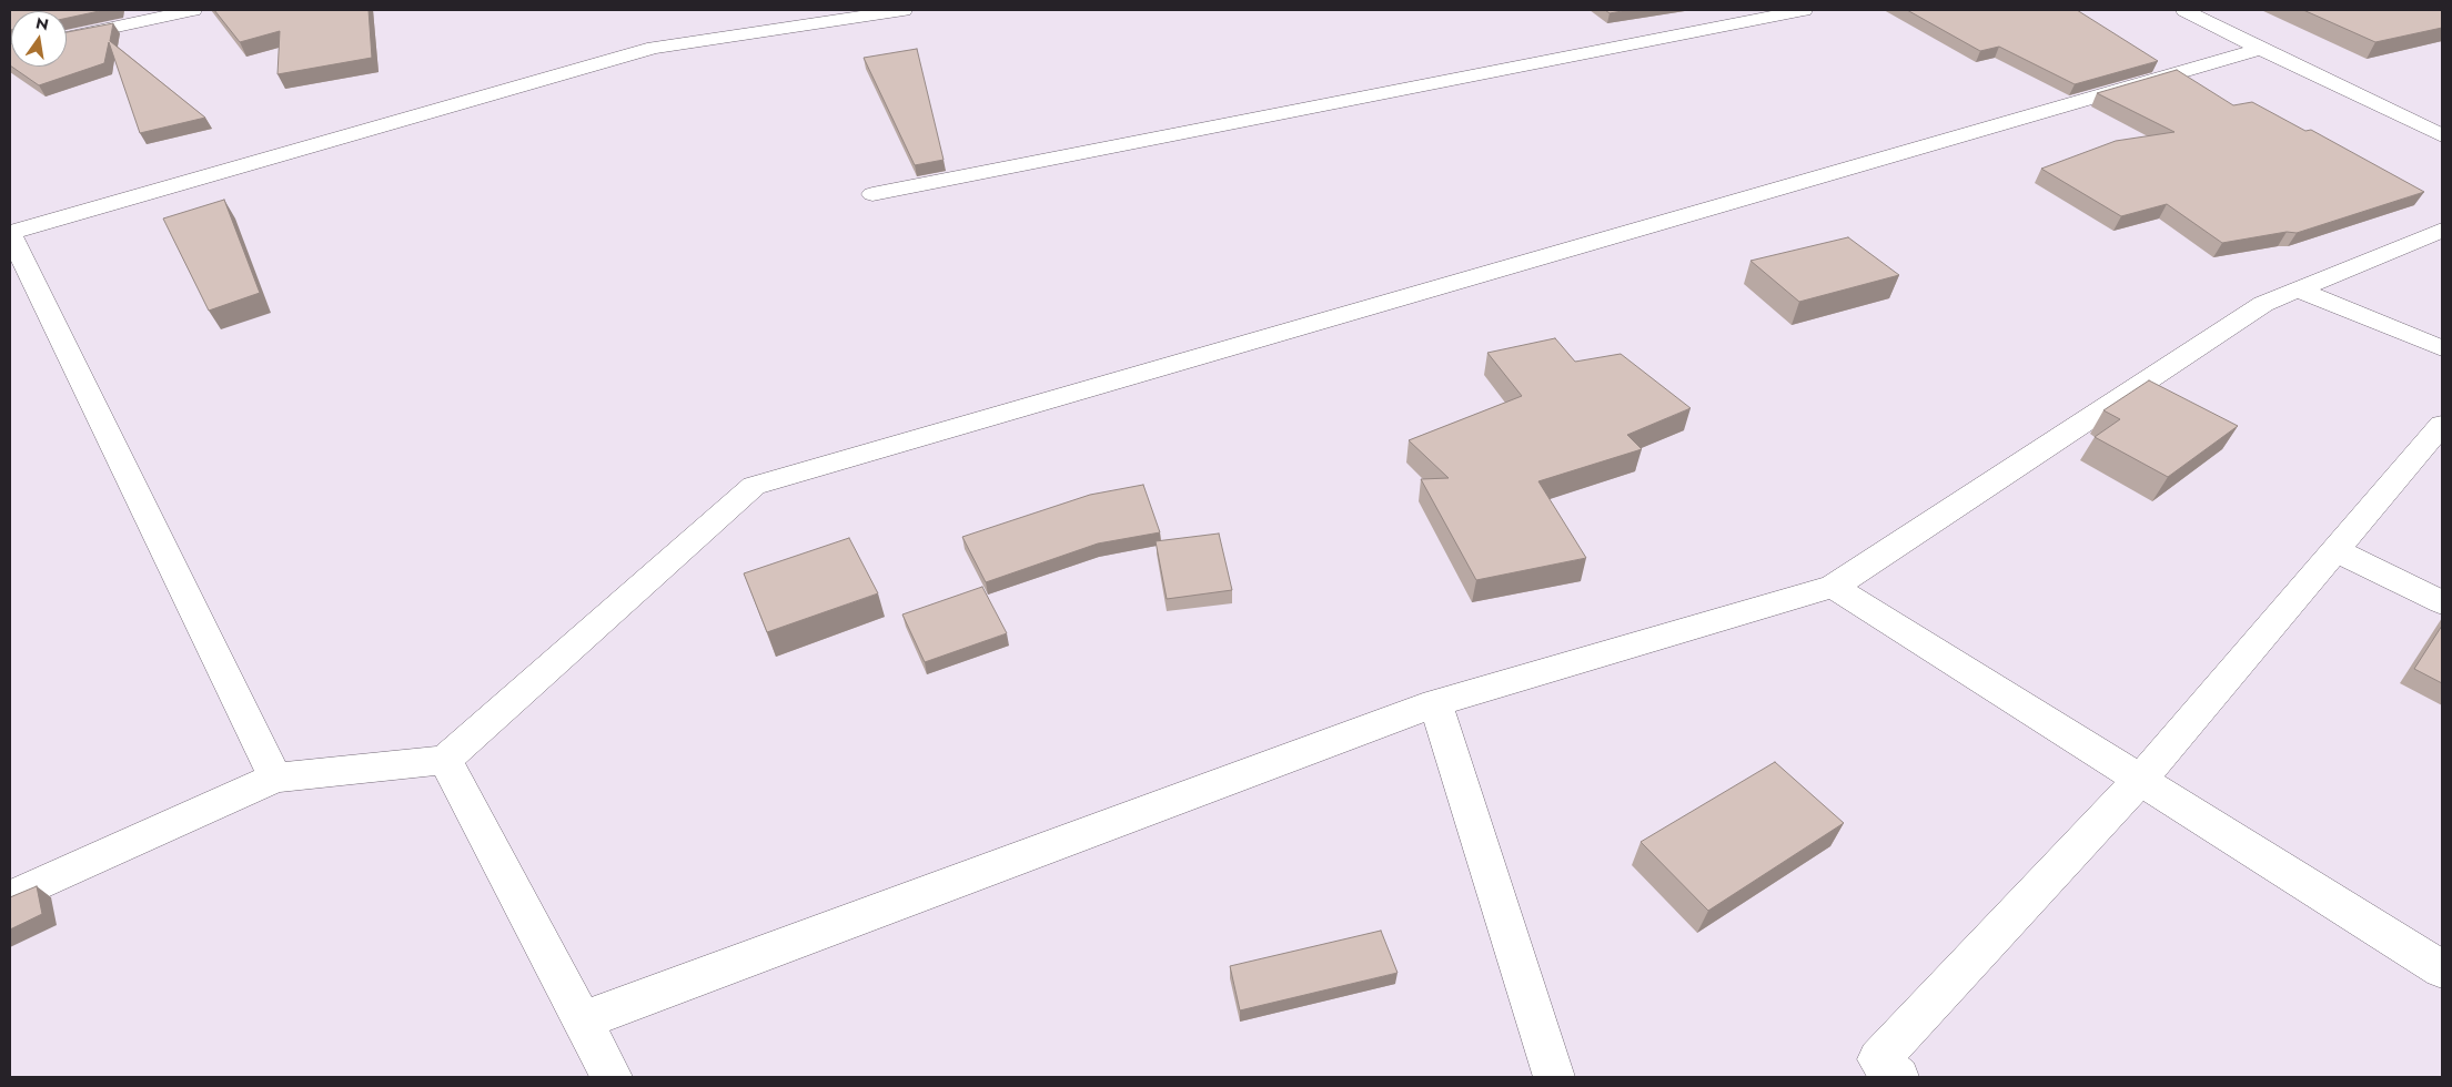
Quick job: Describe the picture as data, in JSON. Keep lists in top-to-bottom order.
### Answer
{
  "north": "top"
}
